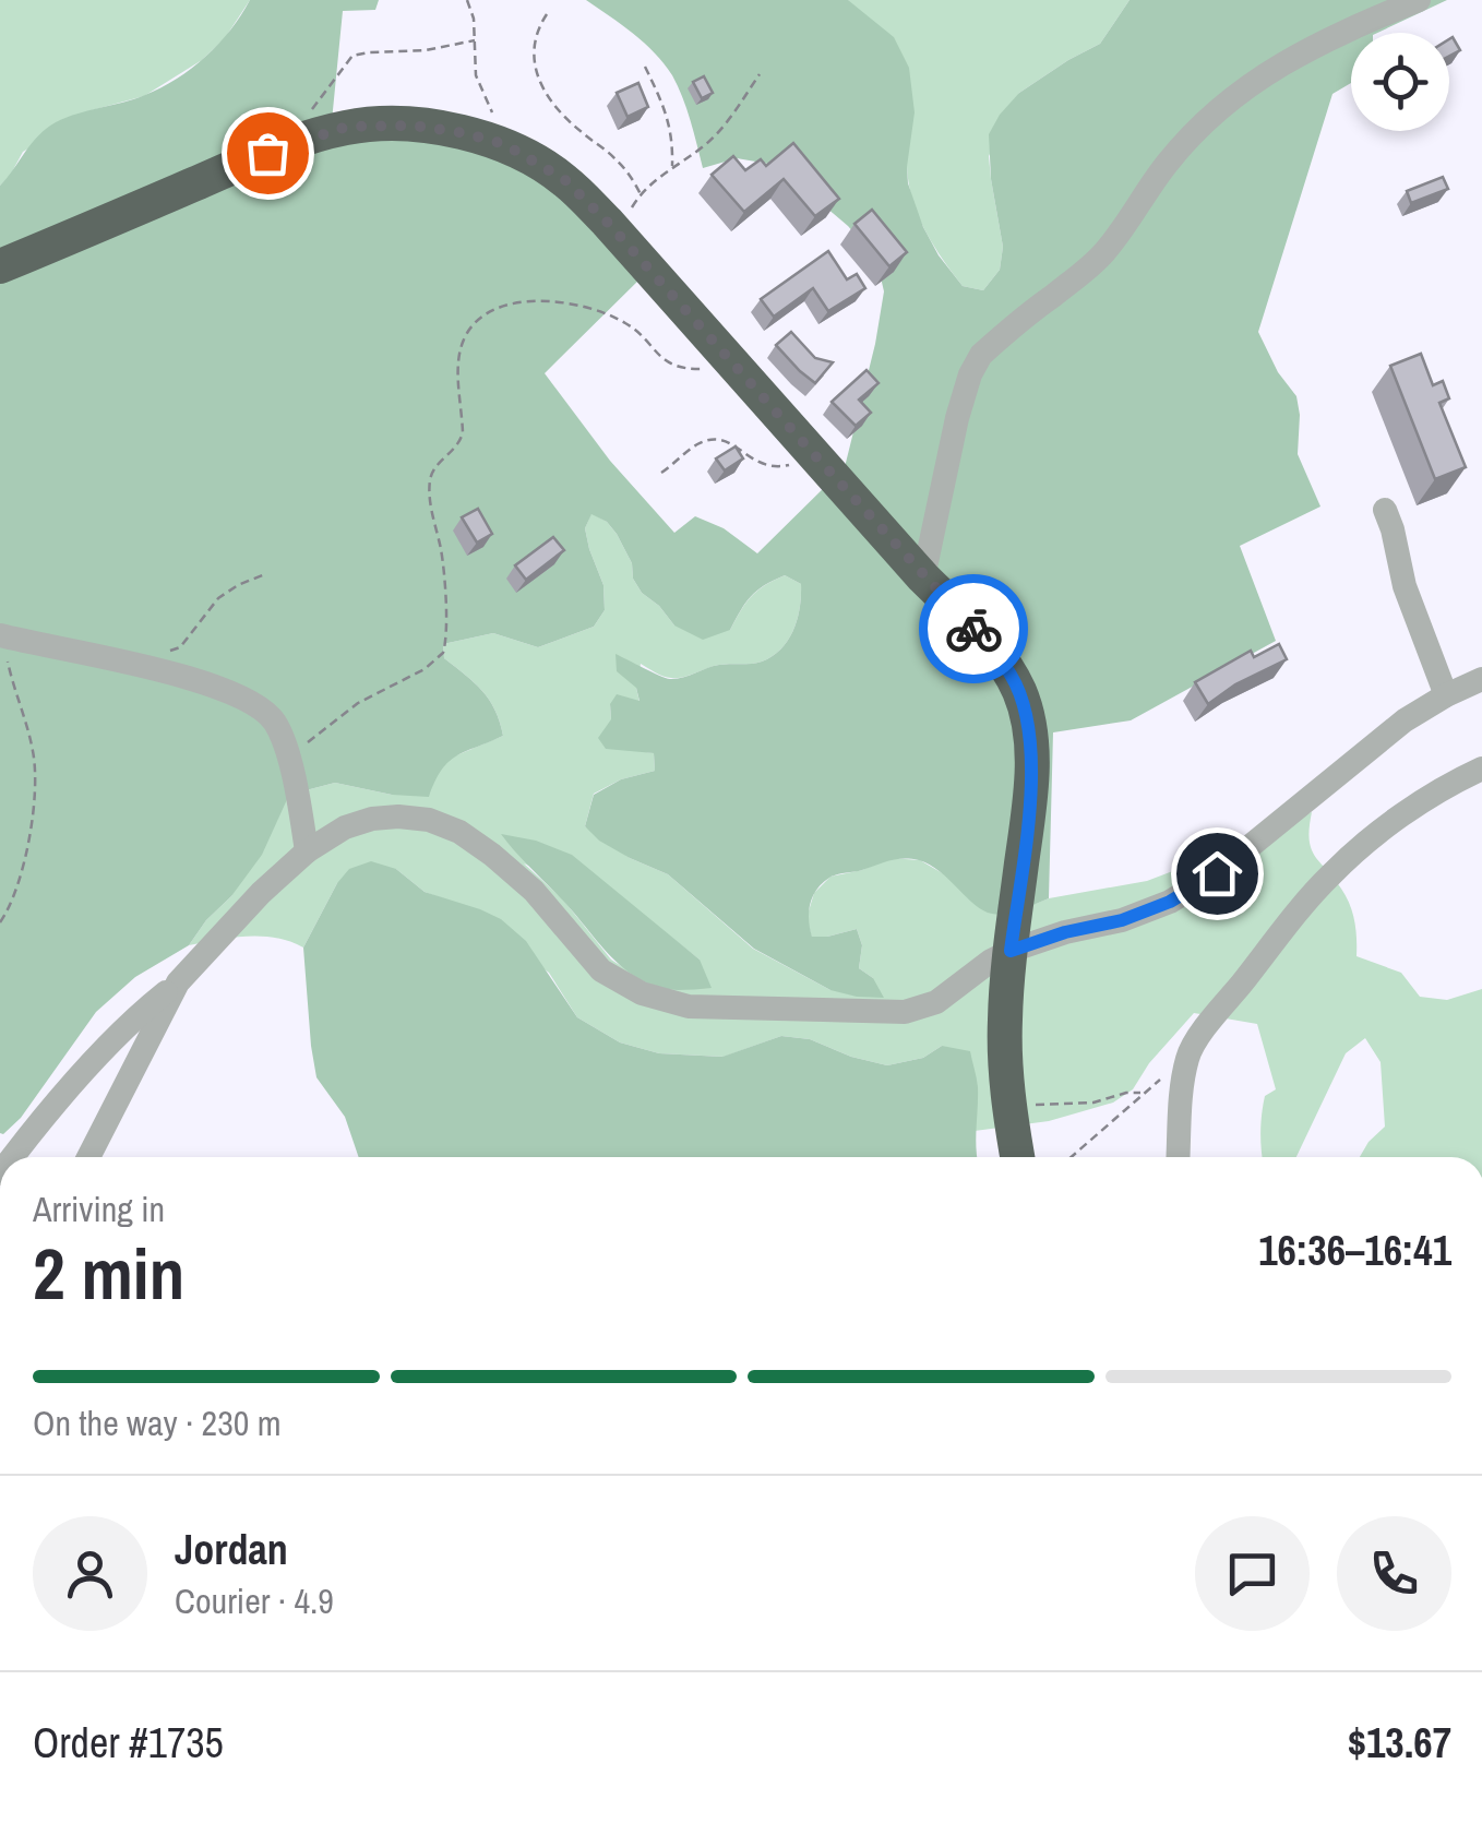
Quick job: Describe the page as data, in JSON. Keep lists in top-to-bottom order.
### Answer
{
  "page": {
    "heading": ["2 min", "Arriving in", "16:36–16:41"],
    "panel": [
      "Jordan",
      "Courier · 4.9",
      "Order #1735",
      "$13.67"
    ],
    "bar": "On the way · 230 m"
  }
}
